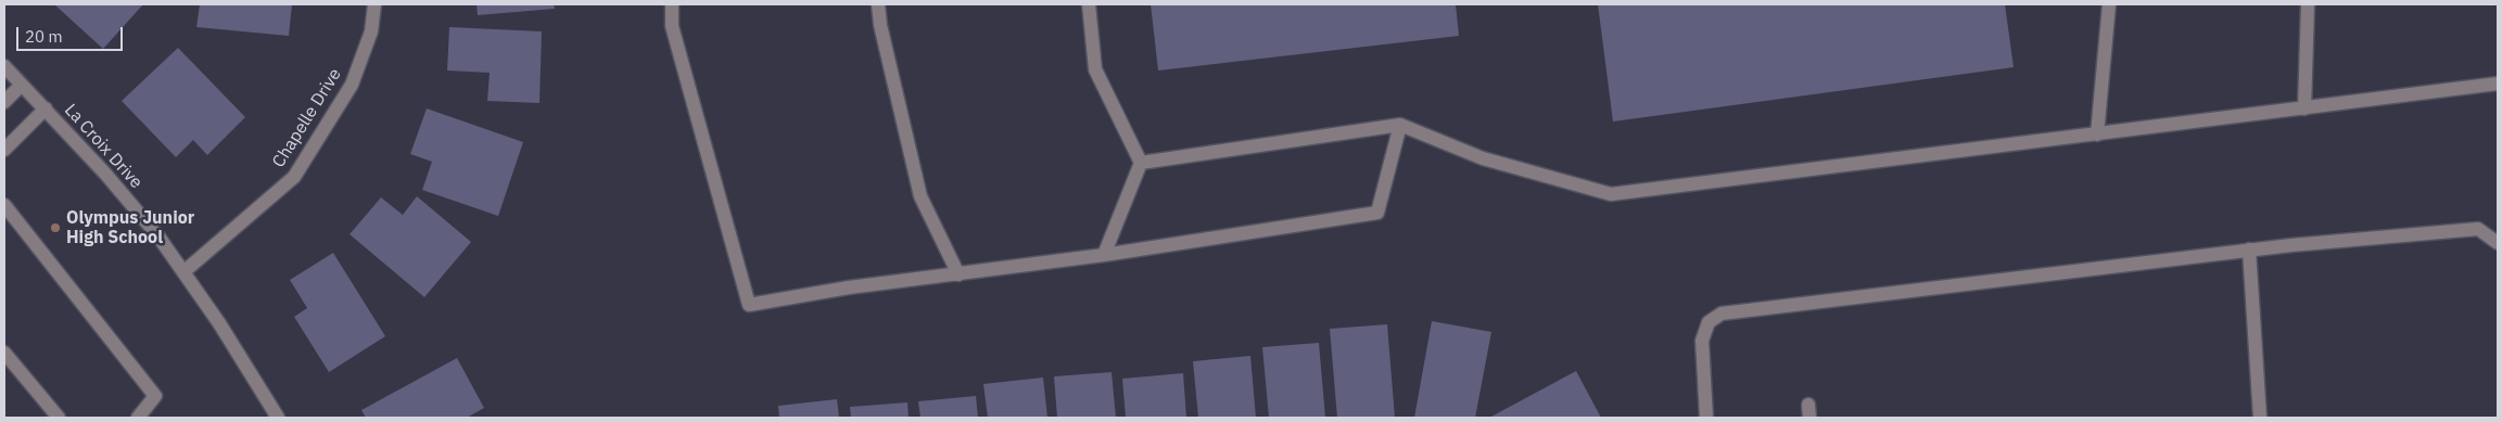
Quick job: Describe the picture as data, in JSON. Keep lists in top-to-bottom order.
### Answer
{
  "streets": {
    "street": ["Chapelle Drive", "La Croix Drive"]
  },
  "crossings": [
    ["Chapelle Drive", "La Croix Drive"]
  ],
  "places": ["Olympus Junior High School"],
  "scale_bar": "20 m"
}
